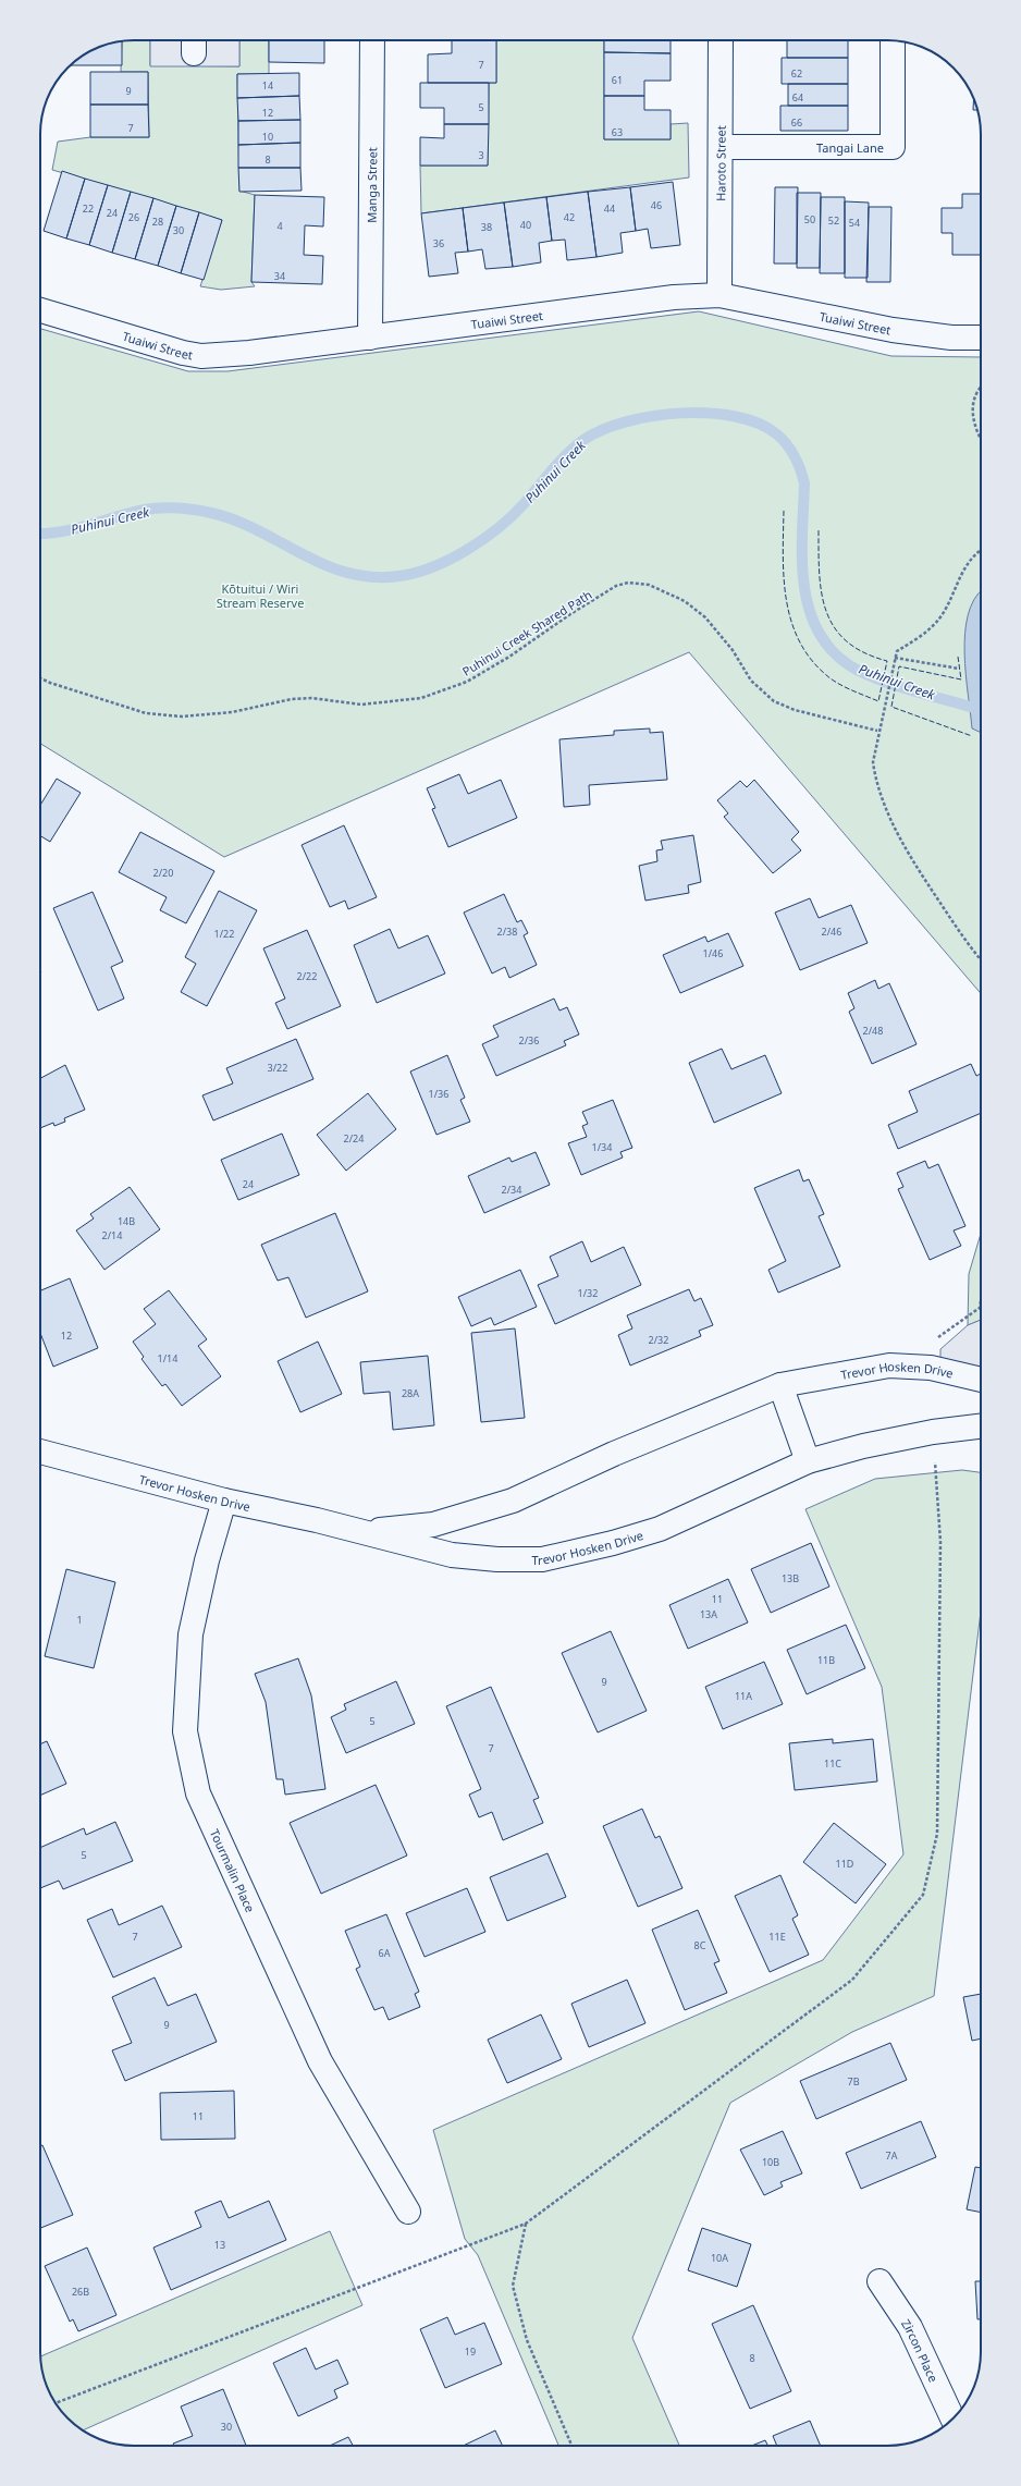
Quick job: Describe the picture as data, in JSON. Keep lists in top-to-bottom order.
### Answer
{
  "streets": {
    "street": [
      "Tangai Lane",
      "Haroto Street",
      "Manga Street",
      "Tuaiwi Street",
      "Trevor Hosken Drive",
      "Tourmalin Place",
      "Zircon Place"
    ],
    "path": ["Puhinui Creek Shared Path"]
  },
  "crossings": [
    ["Tangai Lane", "Haroto Street"],
    ["Haroto Street", "Tuaiwi Street"],
    ["Manga Street", "Tuaiwi Street"],
    ["Trevor Hosken Drive", "Tourmalin Place"]
  ],
  "water": ["Puhinui Creek"],
  "parks": ["Kōtuitui / Wiri Stream Reserve"],
  "house_numbers": [
    "7",
    "62",
    "61",
    "14",
    "9",
    "64",
    "5",
    "12",
    "66",
    "7",
    "63",
    "10",
    "3",
    "8",
    "46",
    "22",
    "44",
    "24",
    "26",
    "42",
    "50",
    "52",
    "28",
    "54",
    "40",
    "4",
    "38",
    "30",
    "36",
    "34",
    "2/20",
    "2/38",
    "2/46",
    "1/22",
    "1/46",
    "2/22",
    "2/48",
    "2/36",
    "3/22",
    "1/36",
    "2/24",
    "1/34",
    "24",
    "2/34",
    "14B",
    "2/14",
    "1/32",
    "12",
    "2/32",
    "1/14",
    "28A",
    "13B",
    "11",
    "13A",
    "1",
    "11B",
    "9",
    "11A",
    "5",
    "7",
    "11C",
    "5",
    "11D",
    "7",
    "11E",
    "8C",
    "6A",
    "9",
    "7B",
    "11",
    "7A",
    "10B",
    "13",
    "10A",
    "26B",
    "19",
    "8",
    "30"
  ]
}
